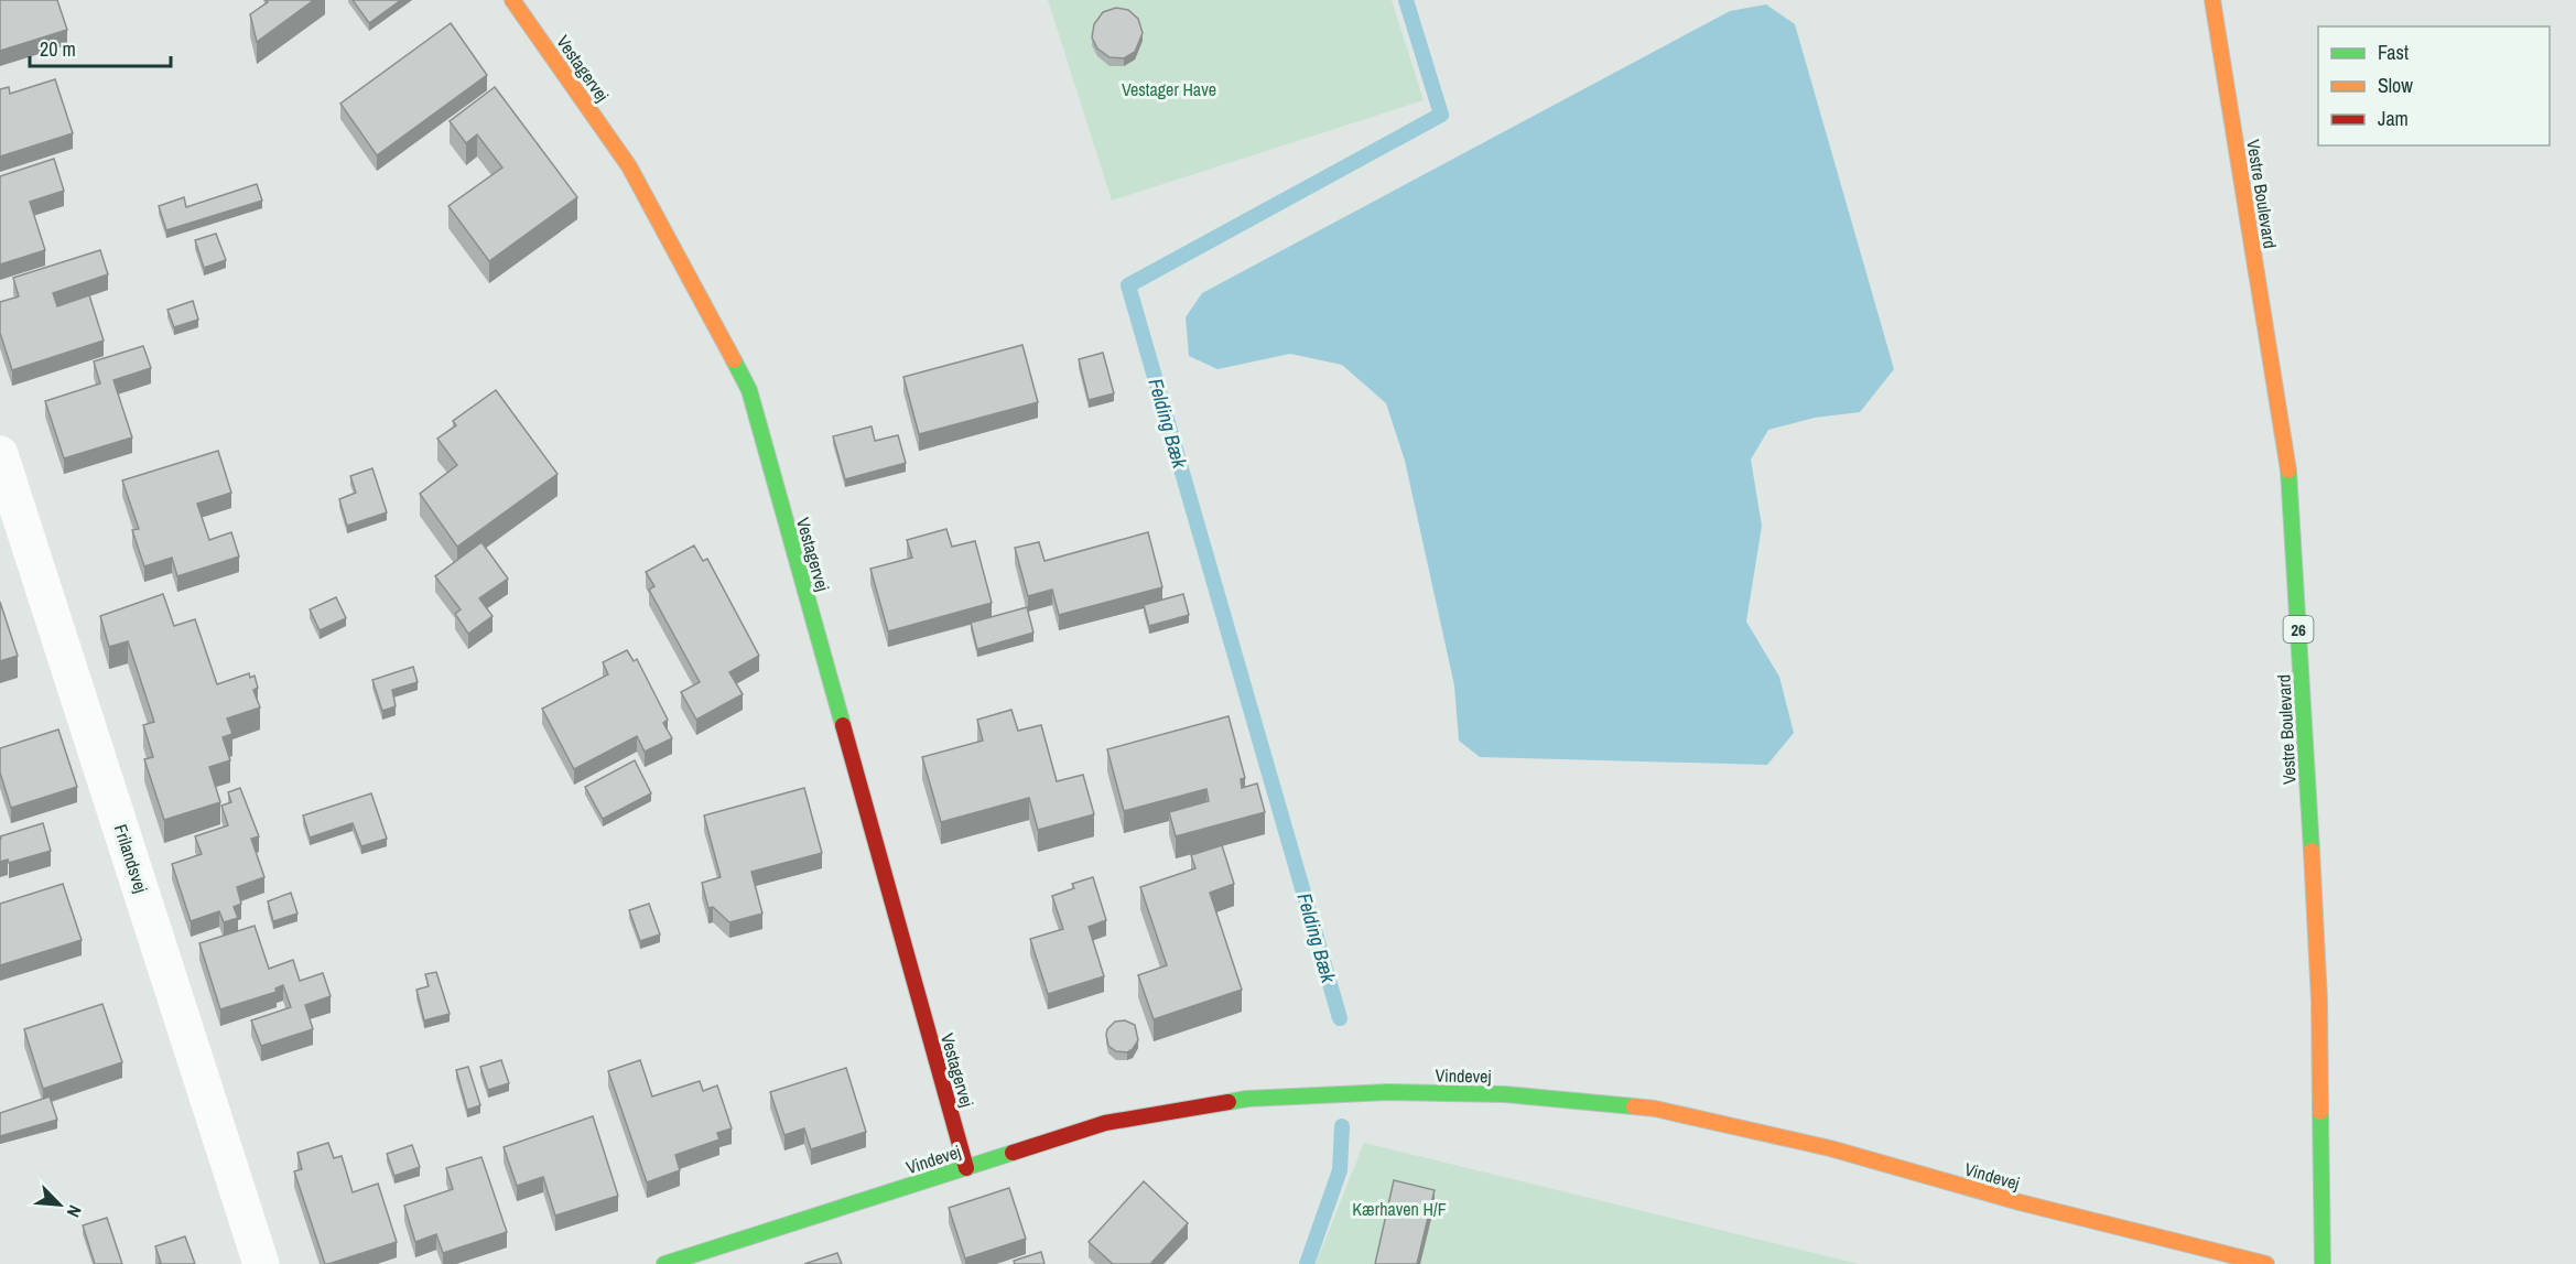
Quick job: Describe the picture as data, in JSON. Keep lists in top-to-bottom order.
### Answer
{
  "streets": {
    "street": [
      "Vestagervej",
      "Vestre Boulevard",
      "26",
      "Frilandsvej",
      "Vindevej"
    ]
  },
  "crossings": [
    ["Vestagervej", "Vindevej"]
  ],
  "water": ["Felding Bæk"],
  "parks": ["Vestager Have", "Kærhaven H/F"],
  "legend": ["Fast", "Slow", "Jam"],
  "scale_bar": "20 m",
  "north": "bottom right"
}
